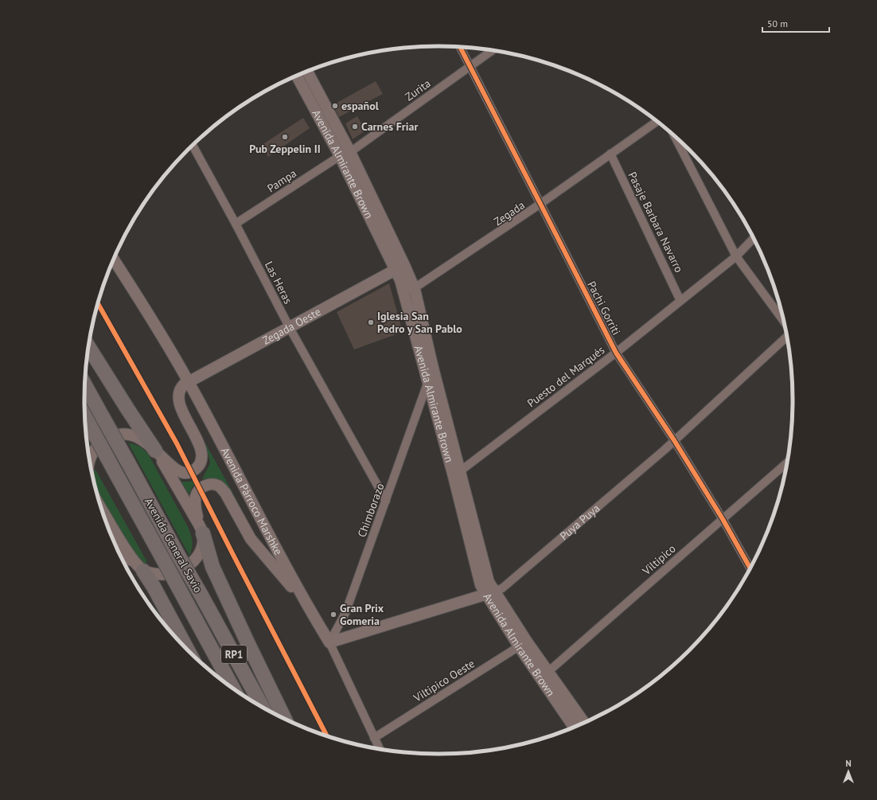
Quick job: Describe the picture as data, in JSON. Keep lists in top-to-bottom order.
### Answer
{
  "streets": {
    "highway": ["Avenida General Savio", "RP1"],
    "main road": [
      "Avenida Almirante Brown",
      "Zegada Oeste",
      "Avenida Párroco Marshke",
      "Puya Puya"
    ],
    "street": [
      "Zurita",
      "Pampa",
      "Zegada",
      "Pasaje Barbara Navarro",
      "Las Heras",
      "Pachi Gorriti",
      "Puesto del Marqués",
      "Chimborazo",
      "Viltipico",
      "Viltipico Oeste"
    ]
  },
  "crossings": [
    ["Zurita", "Avenida Almirante Brown"],
    ["Zurita", "Pampa"],
    ["Zurita", "Pachi Gorriti"],
    ["Avenida Almirante Brown", "Pampa"],
    ["Avenida Almirante Brown", "Zegada"],
    ["Avenida Almirante Brown", "Zegada Oeste"],
    ["Avenida Almirante Brown", "Puesto del Marqués"],
    ["Avenida Almirante Brown", "Chimborazo"],
    ["Avenida Almirante Brown", "Puya Puya"],
    ["Avenida Almirante Brown", "Viltipico"],
    ["Avenida Almirante Brown", "Viltipico Oeste"],
    ["Pampa", "Las Heras"],
    ["Zegada", "Pasaje Barbara Navarro"],
    ["Zegada", "Pachi Gorriti"],
    ["Pasaje Barbara Navarro", "Puesto del Marqués"],
    ["Las Heras", "Zegada Oeste"],
    ["Las Heras", "Chimborazo"],
    ["Pachi Gorriti", "Puesto del Marqués"],
    ["Pachi Gorriti", "Puya Puya"],
    ["Pachi Gorriti", "Viltipico"],
    ["Zegada Oeste", "Avenida Párroco Marshke"],
    ["Avenida Párroco Marshke", "Chimborazo"],
    ["Avenida Párroco Marshke", "Puya Puya"],
    ["Avenida Párroco Marshke", "Viltipico Oeste"],
    ["Chimborazo", "Puya Puya"]
  ],
  "places": [
    "español",
    "Carnes Friar",
    "Pub Zeppelin II",
    "Iglesia San Pedro y San Pablo",
    "Gran Prix Gomeria"
  ],
  "scale_bar": "50 m",
  "north": "top"
}
